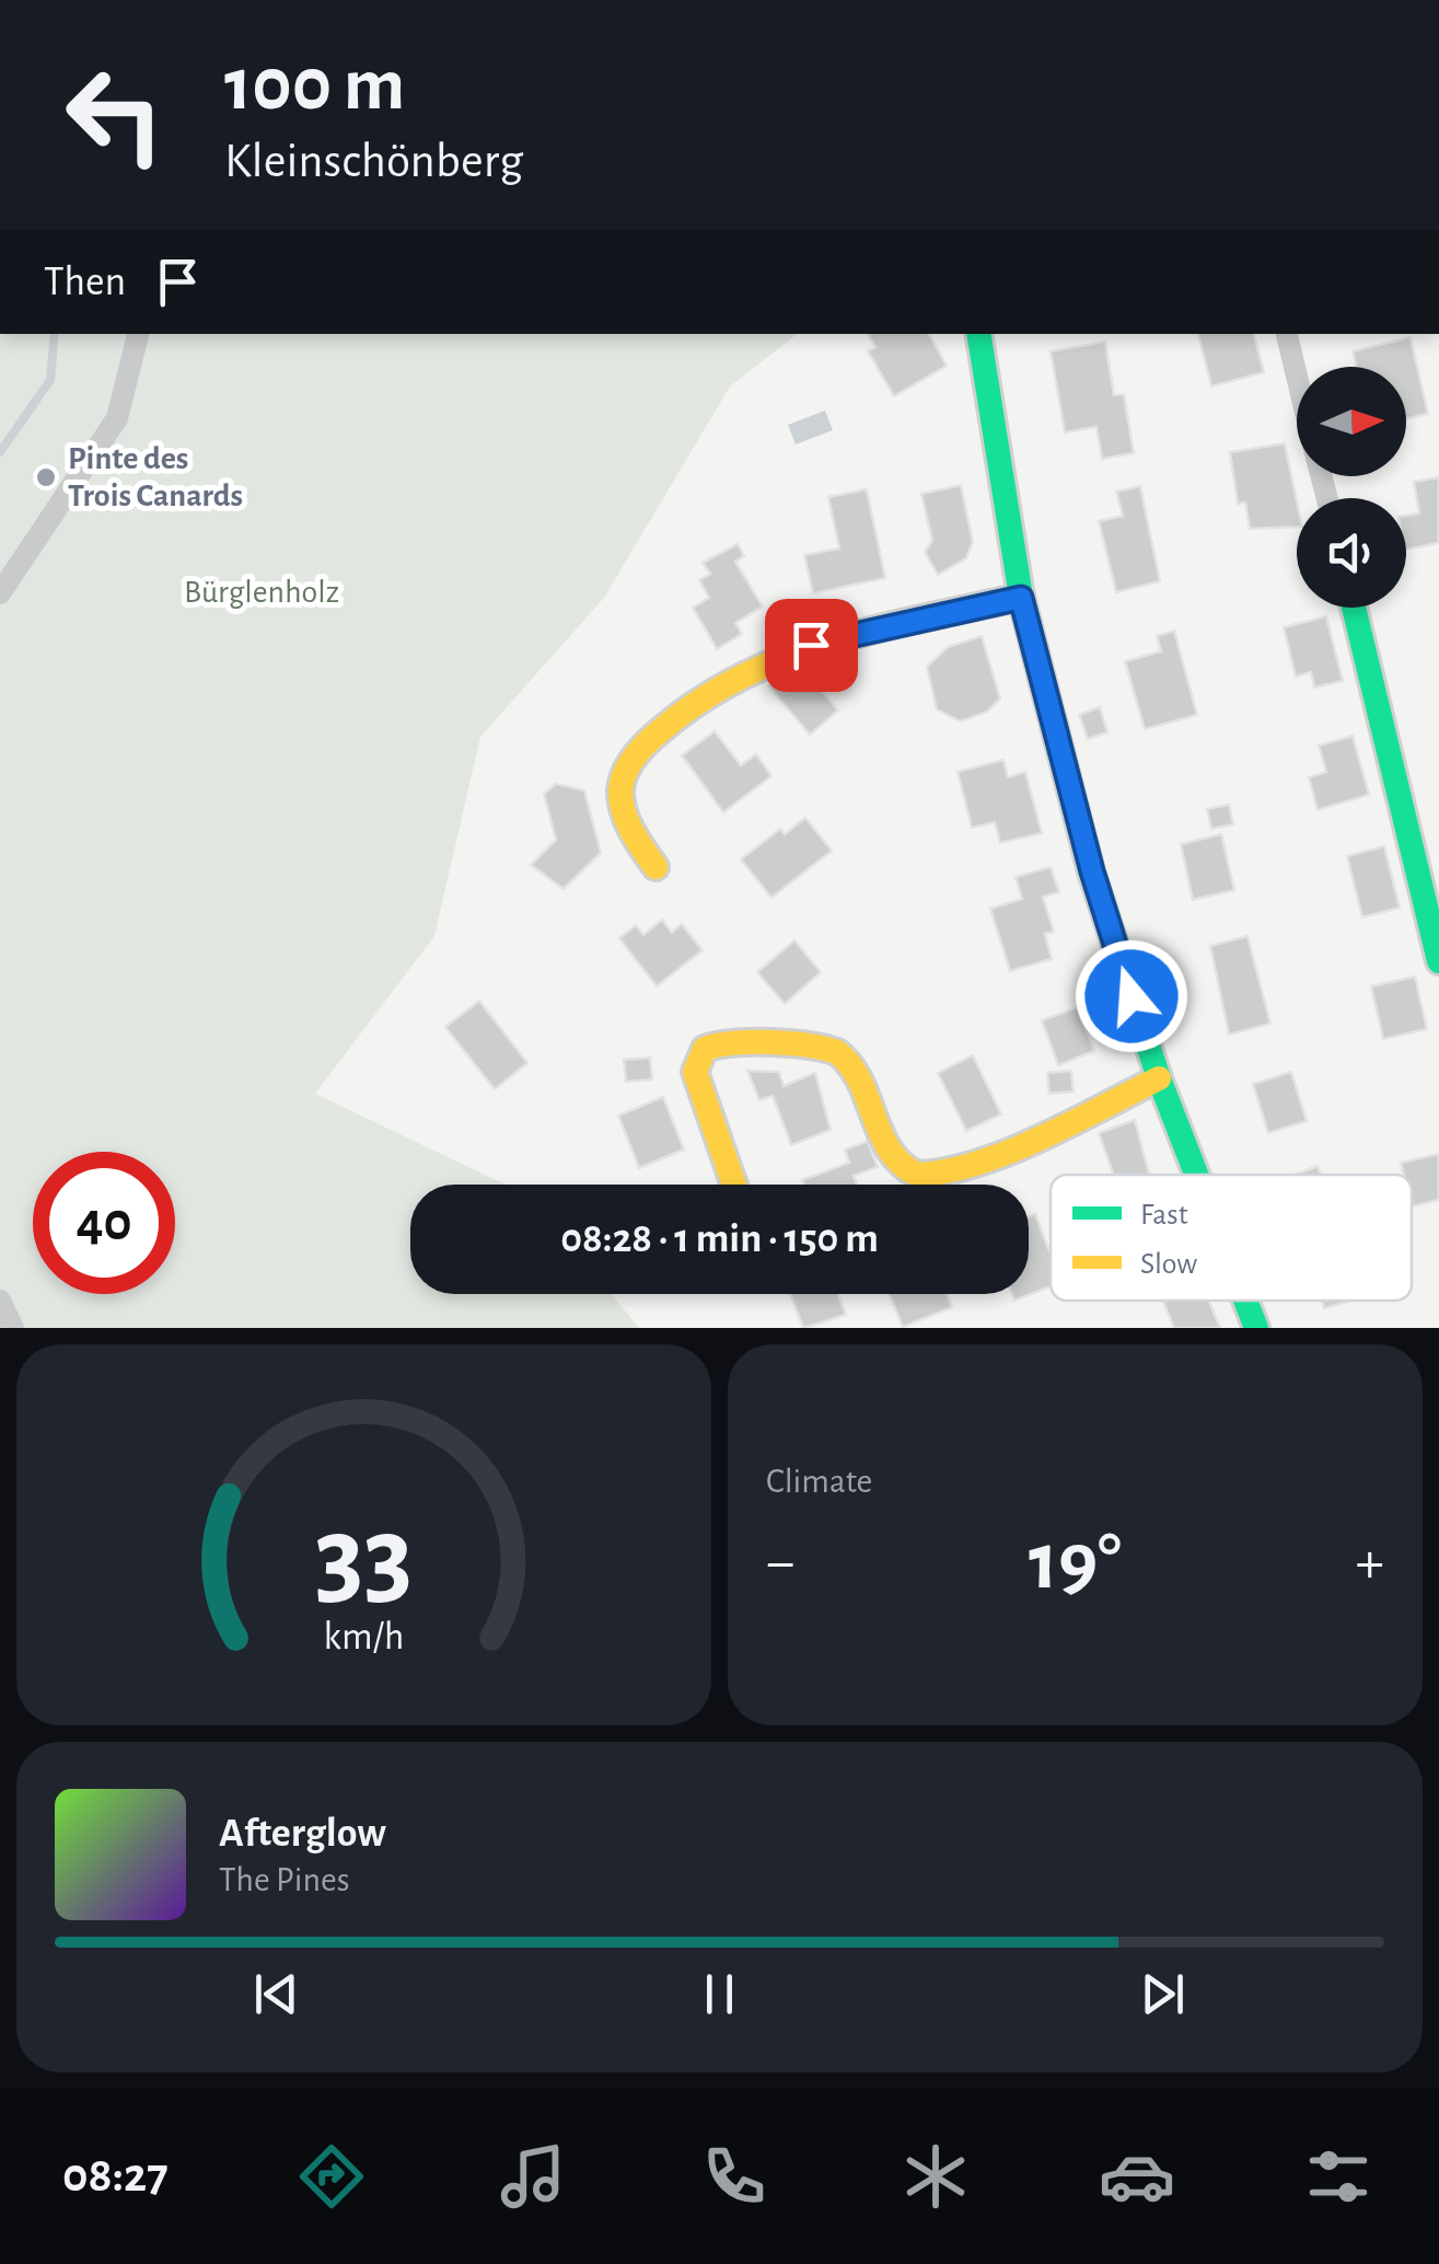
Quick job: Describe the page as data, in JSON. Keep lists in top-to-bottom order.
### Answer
{
  "parks": ["Bürglenholz"],
  "places": ["Pinte des Trois Canards"],
  "legend": ["Fast", "Slow"],
  "north": "right",
  "page": {
    "turn": ["100 m", "Kleinschönberg"],
    "then": "Then",
    "limit": "40",
    "trip": "08:28 · 1 min · 150 m",
    "tile": "Climate",
    "heat": ["−", "19°", "+"],
    "song": ["Afterglow", "The Pines"],
    "tabs": "08:27",
    "gauge": ["33", "km/h"]
  }
}
